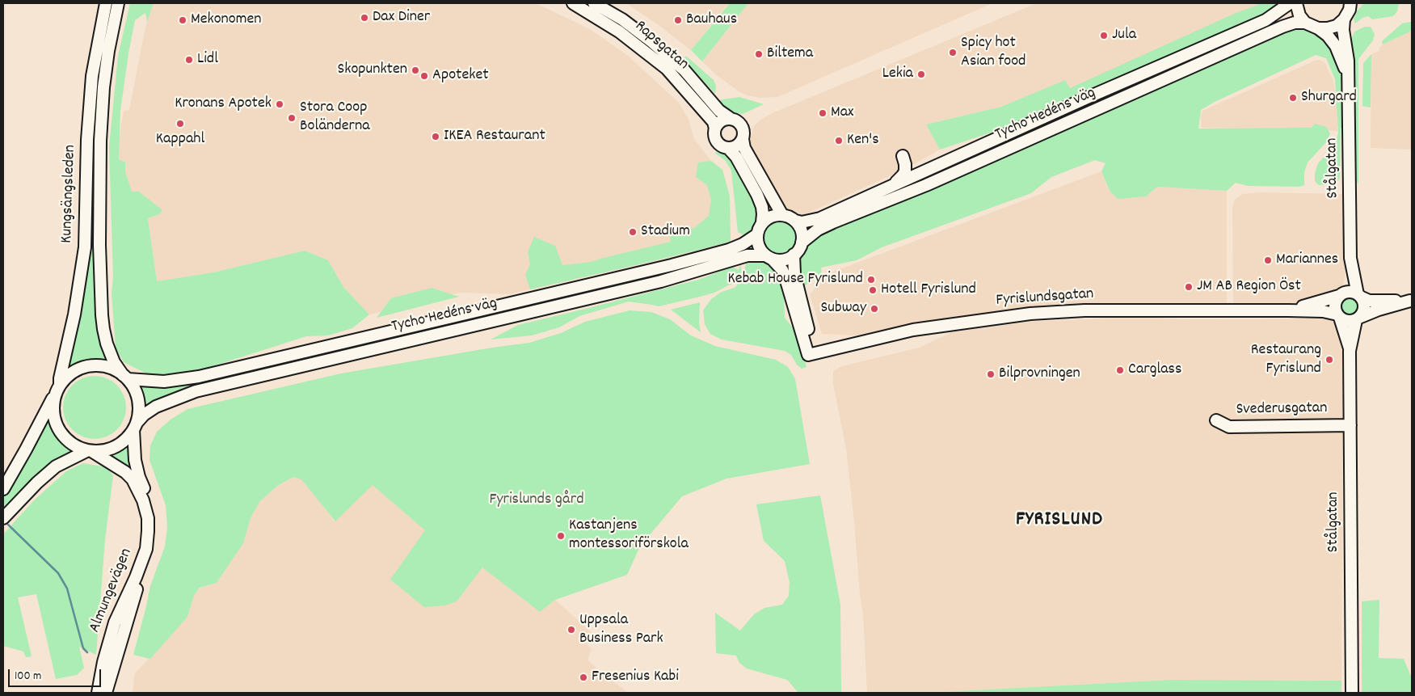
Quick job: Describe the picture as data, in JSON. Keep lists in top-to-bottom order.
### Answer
{
  "streets": {
    "main road": [
      "Rapsgatan",
      "Tycho Hedéns väg",
      "Stålgatan",
      "Kungsängsleden",
      "Fyrislundsgatan",
      "Svederusgatan",
      "Almungevägen"
    ]
  },
  "crossings": [
    ["Tycho Hedéns väg", "Kungsängsleden"],
    ["Tycho Hedéns väg", "Almungevägen"],
    ["Stålgatan", "Fyrislundsgatan"],
    ["Stålgatan", "Svederusgatan"],
    ["Kungsängsleden", "Almungevägen"]
  ],
  "districts": ["FYRISLUND"],
  "parks": ["Fyrislunds gård"],
  "places": [
    "Dax Diner",
    "Mekonomen",
    "Bauhaus",
    "Jula",
    "Spicy hot Asian food",
    "Biltema",
    "Lidl",
    "Skopunkten",
    "Lekia",
    "Apoteket",
    "Shurgard",
    "Kronans Apotek",
    "Max",
    "Stora Coop Boländerna",
    "Kappahl",
    "IKEA Restaurant",
    "Ken's",
    "Stadium",
    "Mariannes",
    "Kebab House Fyrislund",
    "JM AB Region Öst",
    "Hotell Fyrislund",
    "Subway",
    "Restaurang Fyrislund",
    "Carglass",
    "Bilprovningen",
    "Kastanjens montessoriförskola",
    "Uppsala Business Park",
    "Fresenius Kabi"
  ],
  "scale_bar": "100 m"
}
